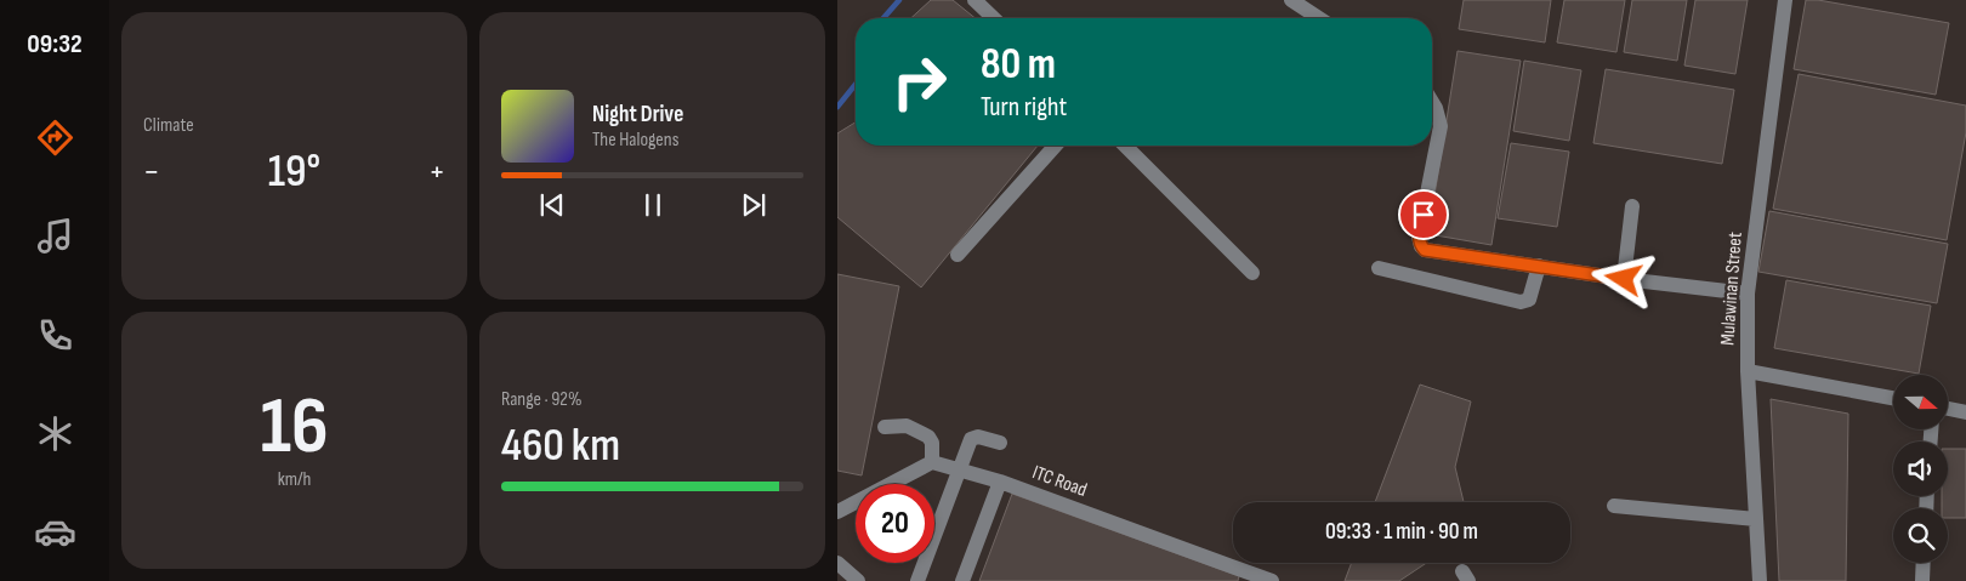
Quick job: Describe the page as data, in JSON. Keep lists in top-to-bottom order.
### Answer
{
  "streets": {
    "street": ["Mulawinan Street", "ITC Road"]
  },
  "north": "right",
  "page": {
    "tabs": "09:32",
    "tile": [
      "Climate",
      ["16", "km/h"],
      ["Range · 92%", "460 km"]
    ],
    "turn": ["80 m", "Turn right"],
    "song": ["Night Drive", "The Halogens"],
    "heat": ["−", "19°", "+"],
    "limit": "20",
    "trip": "09:33 · 1 min · 90 m"
  }
}
